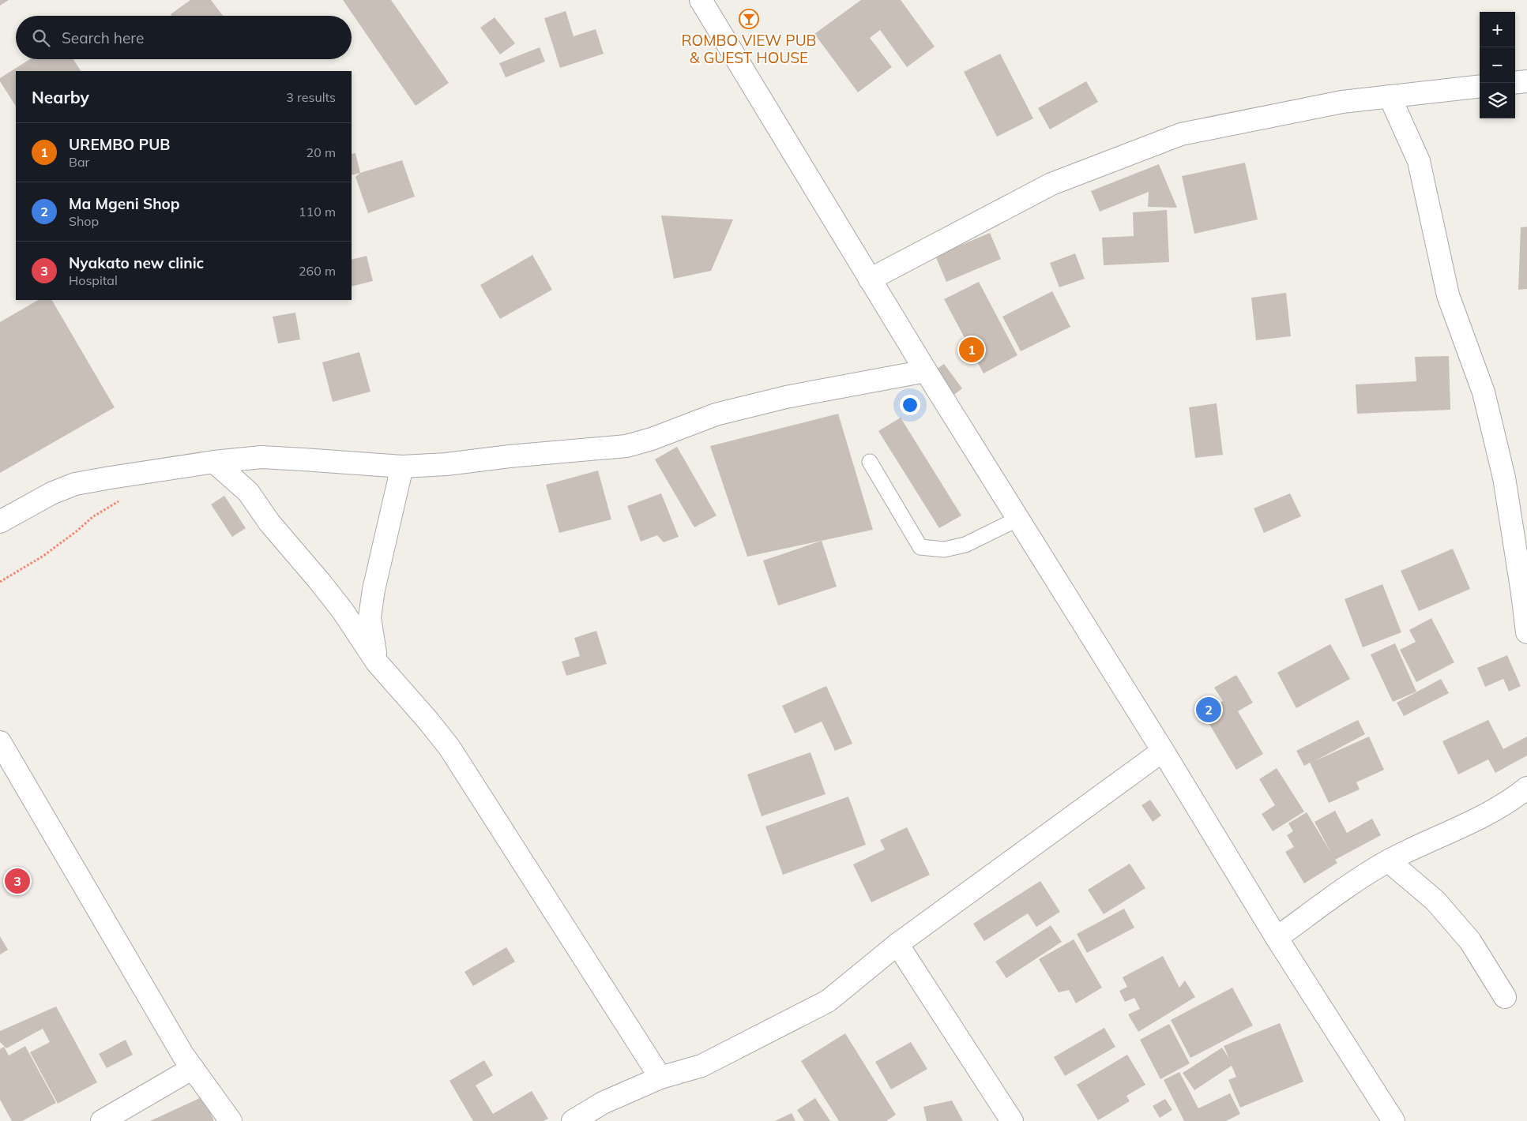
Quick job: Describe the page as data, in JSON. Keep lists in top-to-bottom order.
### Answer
{
  "places": {
    "bar": ["ROMBO VIEW PUB & GUEST HOUSE"]
  },
  "page": {
    "map_buttons": ["+", "−"],
    "search": "Search here",
    "heading": ["Nearby", "3 results"],
    "list": [
      {
        "mark": "1",
        "name": "UREMBO PUB",
        "note": "Bar",
        "value": "20 m"
      },
      {
        "mark": "2",
        "name": "Ma Mgeni Shop",
        "note": "Shop",
        "value": "110 m"
      },
      {
        "mark": "3",
        "name": "Nyakato new clinic",
        "note": "Hospital",
        "value": "260 m"
      }
    ],
    "pins": ["1", "2", "3"]
  }
}
